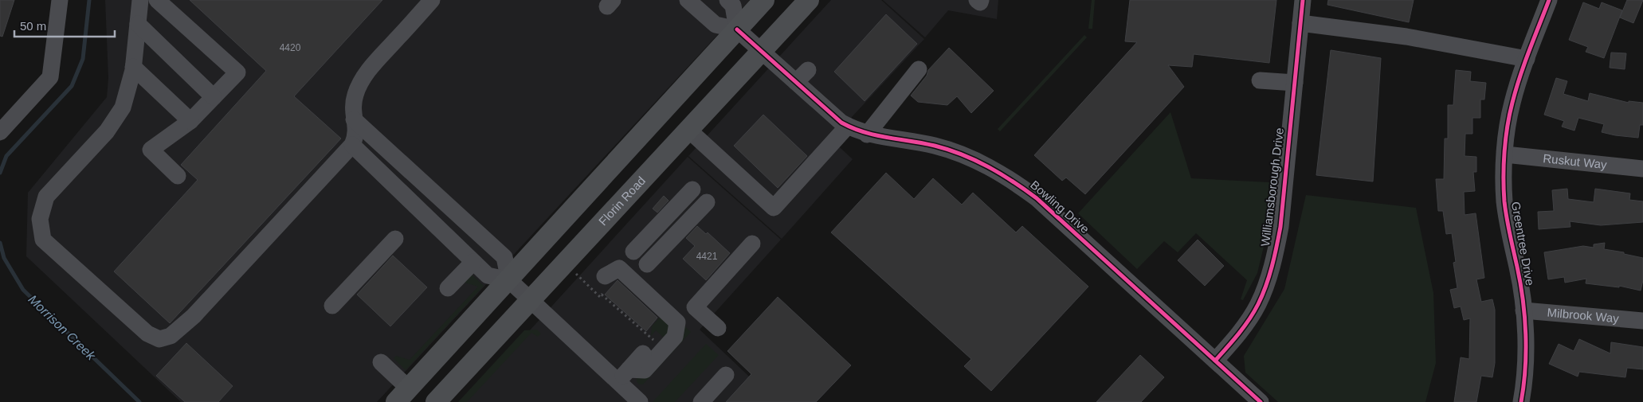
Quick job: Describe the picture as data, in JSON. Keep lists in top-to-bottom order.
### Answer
{
  "streets": {
    "main road": ["Florin Road"],
    "street": [
      "Ruskut Way",
      "Williamsborough Drive",
      "Bowling Drive",
      "Greentree Drive",
      "Milbrook Way"
    ]
  },
  "crossings": [
    ["Ruskut Way", "Greentree Drive"],
    ["Williamsborough Drive", "Bowling Drive"],
    ["Florin Road", "Bowling Drive"],
    ["Greentree Drive", "Milbrook Way"]
  ],
  "water": ["Morrison Creek"],
  "house_numbers": ["4420", "4421"],
  "scale_bar": "50 m"
}
